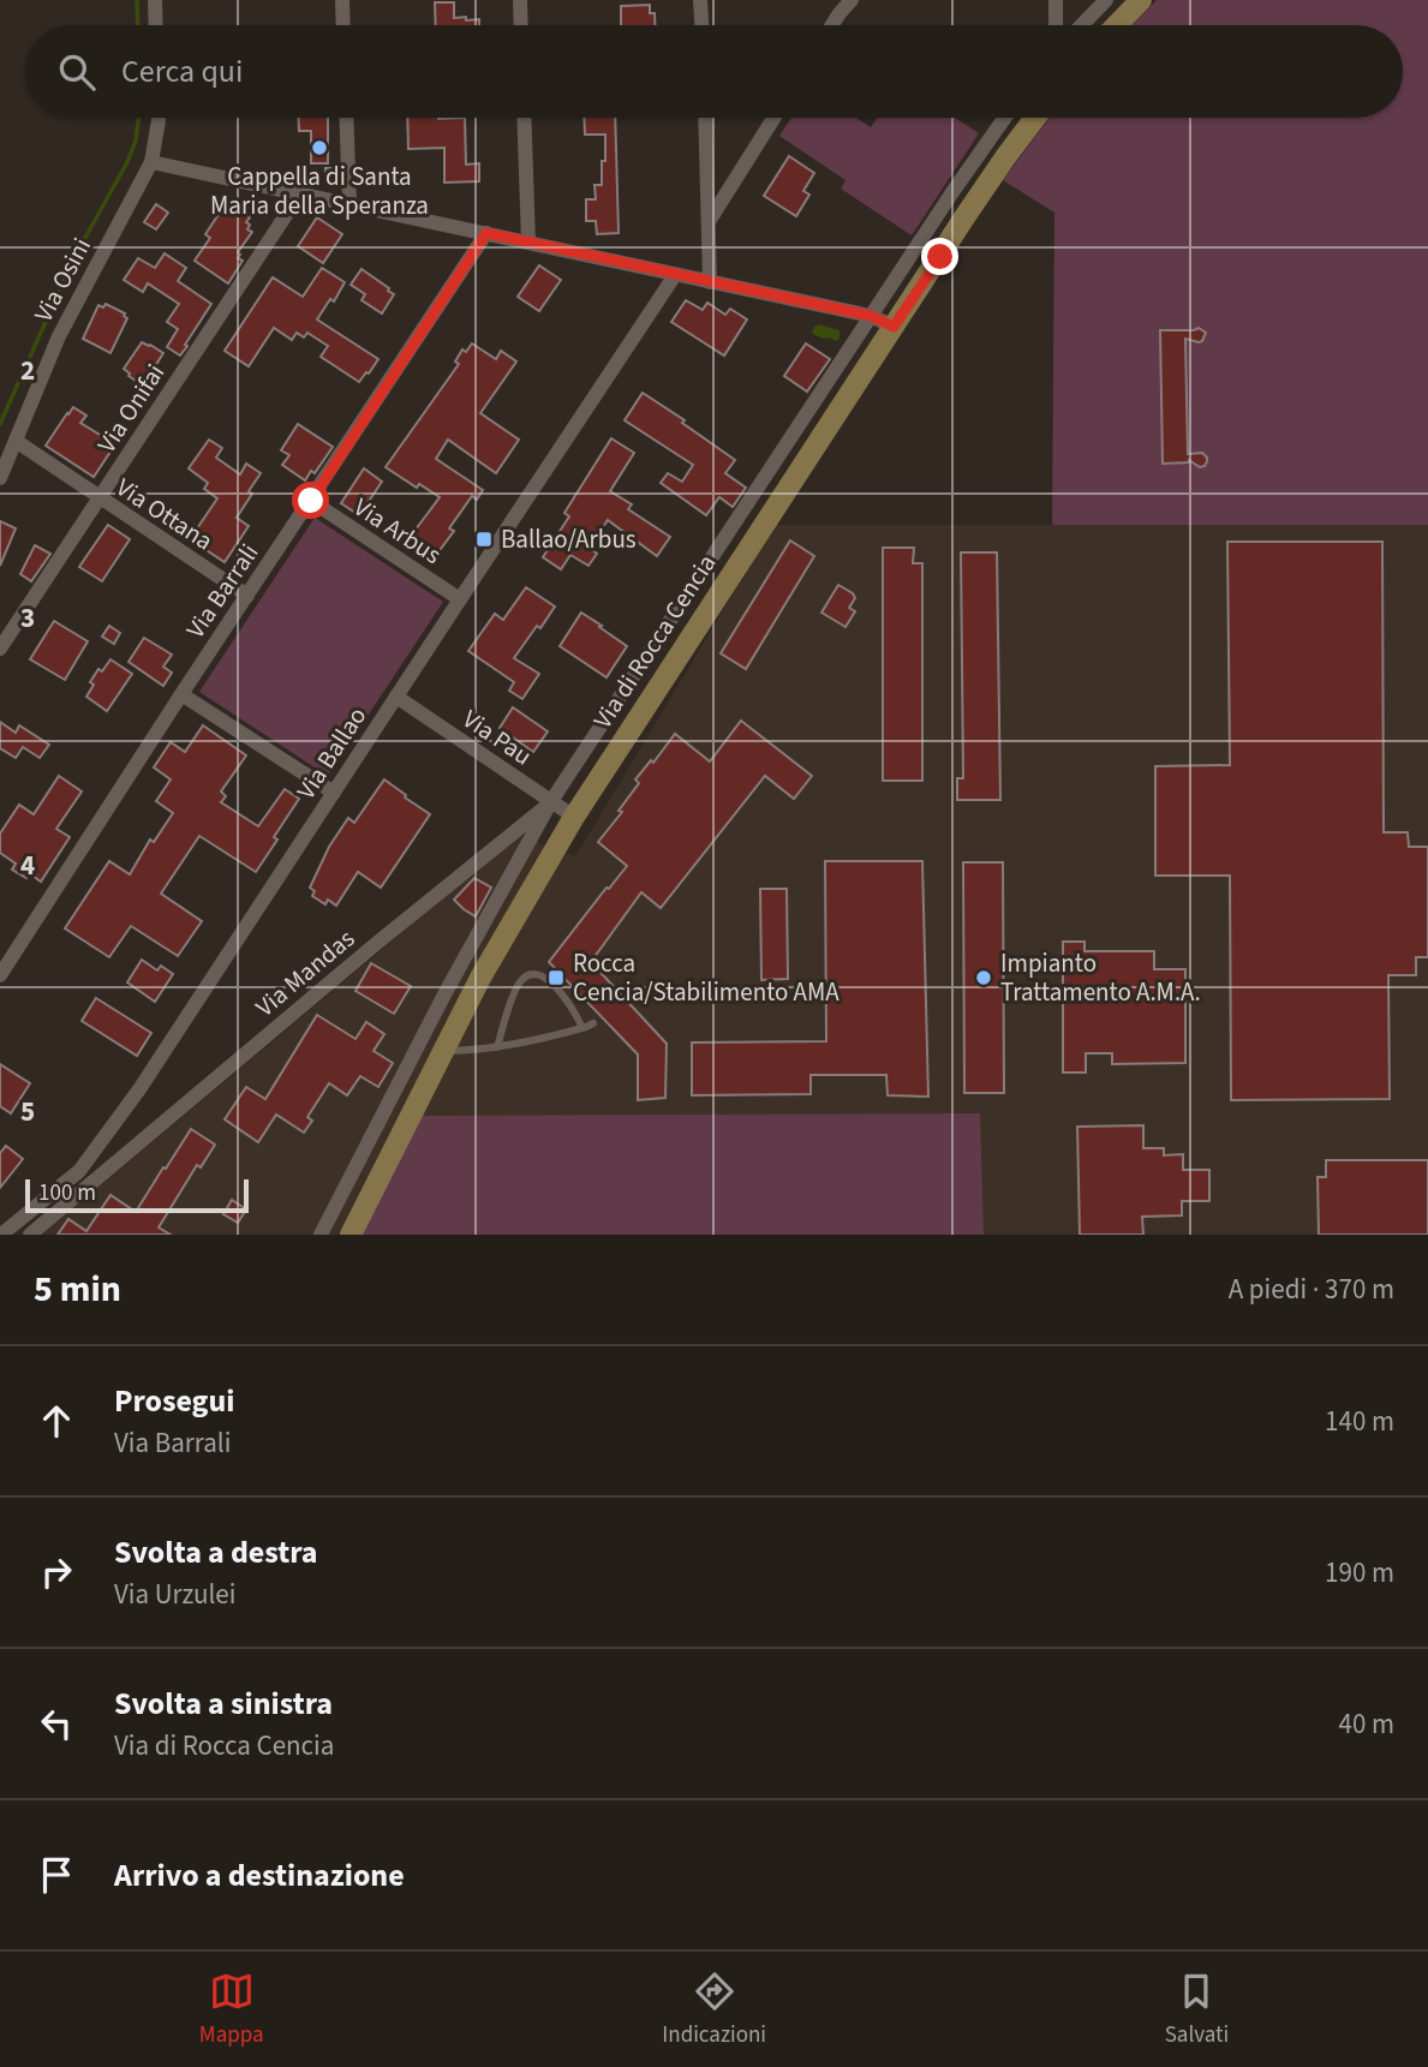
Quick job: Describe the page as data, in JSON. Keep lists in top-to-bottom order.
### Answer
{
  "streets": {
    "main road": ["Via di Rocca Cencia"],
    "street": [
      "Via Osini",
      "Via Onifai",
      "Via Ottana",
      "Via Arbus",
      "Via Barrali",
      "Via Pau",
      "Via Ballao",
      "Via Mandas"
    ]
  },
  "crossings": [
    ["Via Osini", "Via Ottana"],
    ["Via Onifai", "Via Ottana"],
    ["Via Ottana", "Via Barrali"],
    ["Via Arbus", "Via Barrali"],
    ["Via Arbus", "Via Ballao"],
    ["Via di Rocca Cencia", "Via Pau"],
    ["Via di Rocca Cencia", "Via Mandas"],
    ["Via Pau", "Via Ballao"],
    ["Via Pau", "Via Mandas"],
    ["Via Ballao", "Via Mandas"]
  ],
  "places": {
    "other": ["Cappella di Santa Maria della Speranza", "Impianto Trattamento A.M.A."],
    "transit": ["Ballao/Arbus", "Rocca Cencia/Stabilimento AMA"]
  },
  "scale_bar": "100 m",
  "page": {
    "search": "Cerca qui",
    "scale": "100 m",
    "heading": ["5 min", "A piedi · 370 m"],
    "list": [
      ["Prosegui", "Via Barrali", "140 m"],
      ["Svolta a destra", "Via Urzulei", "190 m"],
      ["Svolta a sinistra", "Via di Rocca Cencia", "40 m"],
      "Arrivo a destinazione"
    ],
    "nav": ["Mappa", "Indicazioni", "Salvati"]
  },
  "grid": {
    "rows": [
      "2",
      "3",
      "4",
      "5"
    ]
  }
}
